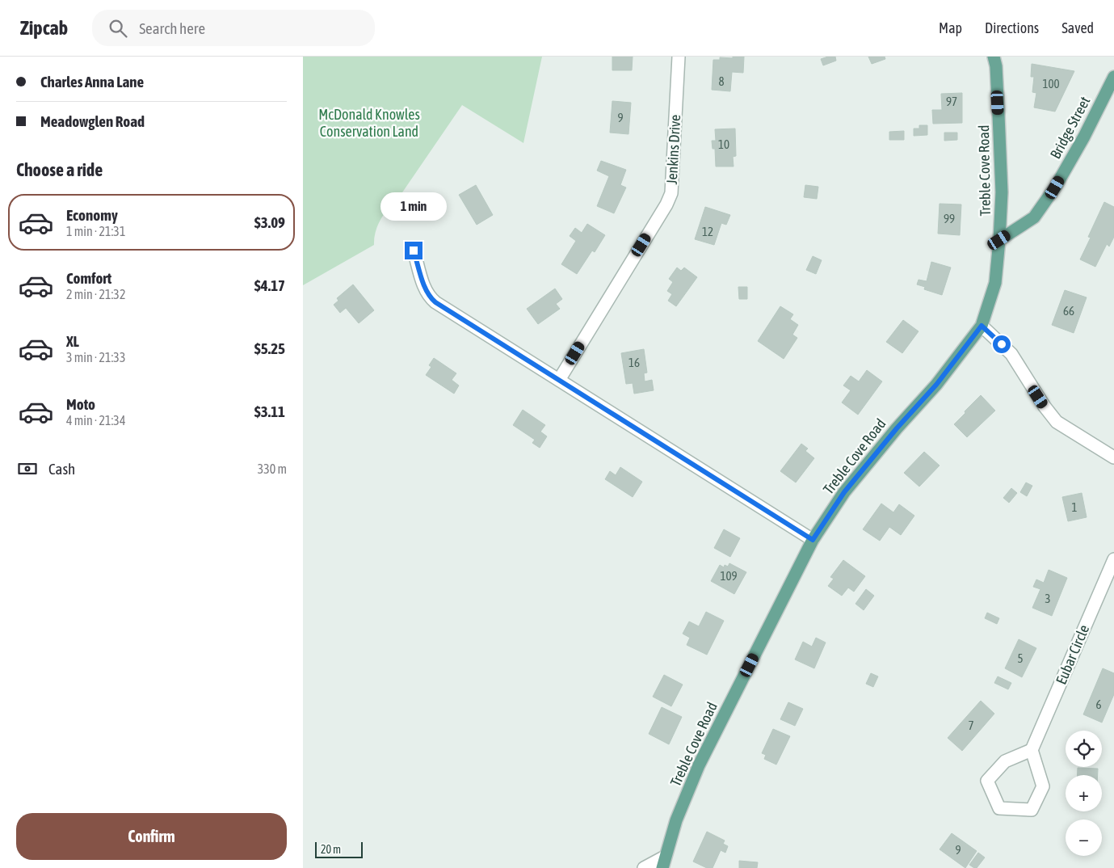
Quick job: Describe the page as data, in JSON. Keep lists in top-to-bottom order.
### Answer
{
  "streets": {
    "main road": ["Bridge Street", "Treble Cove Road"],
    "street": ["Jenkins Drive", "Eubar Circle"]
  },
  "crossings": [
    ["Bridge Street", "Treble Cove Road"]
  ],
  "parks": ["McDonald Knowles Conservation Land"],
  "house_numbers": [
    "8",
    "100",
    "97",
    "9",
    "10",
    "99",
    "12",
    "66",
    "16",
    "1",
    "109",
    "3",
    "5",
    "6",
    "7",
    "9"
  ],
  "scale_bar": "20 m",
  "page": {
    "header": "Zipcab",
    "search": "Search here",
    "nav": ["Map", "Directions", "Saved"],
    "banner": ["Charles Anna Lane", "Meadowglen Road"],
    "heading": "Choose a ride",
    "bubble": "1 min",
    "list": [
      {
        "name": "Economy",
        "note": "1 min · 21:31",
        "value": "$3.09"
      },
      {
        "name": "Comfort",
        "note": "2 min · 21:32",
        "value": "$4.17"
      },
      {
        "name": "XL",
        "note": "3 min · 21:33",
        "value": "$5.25"
      },
      {
        "name": "Moto",
        "note": "4 min · 21:34",
        "value": "$3.11"
      }
    ],
    "pay": ["Cash", "330 m"],
    "map_buttons": ["+", "−"],
    "buttons": "Confirm",
    "scale": "20 m"
  }
}
